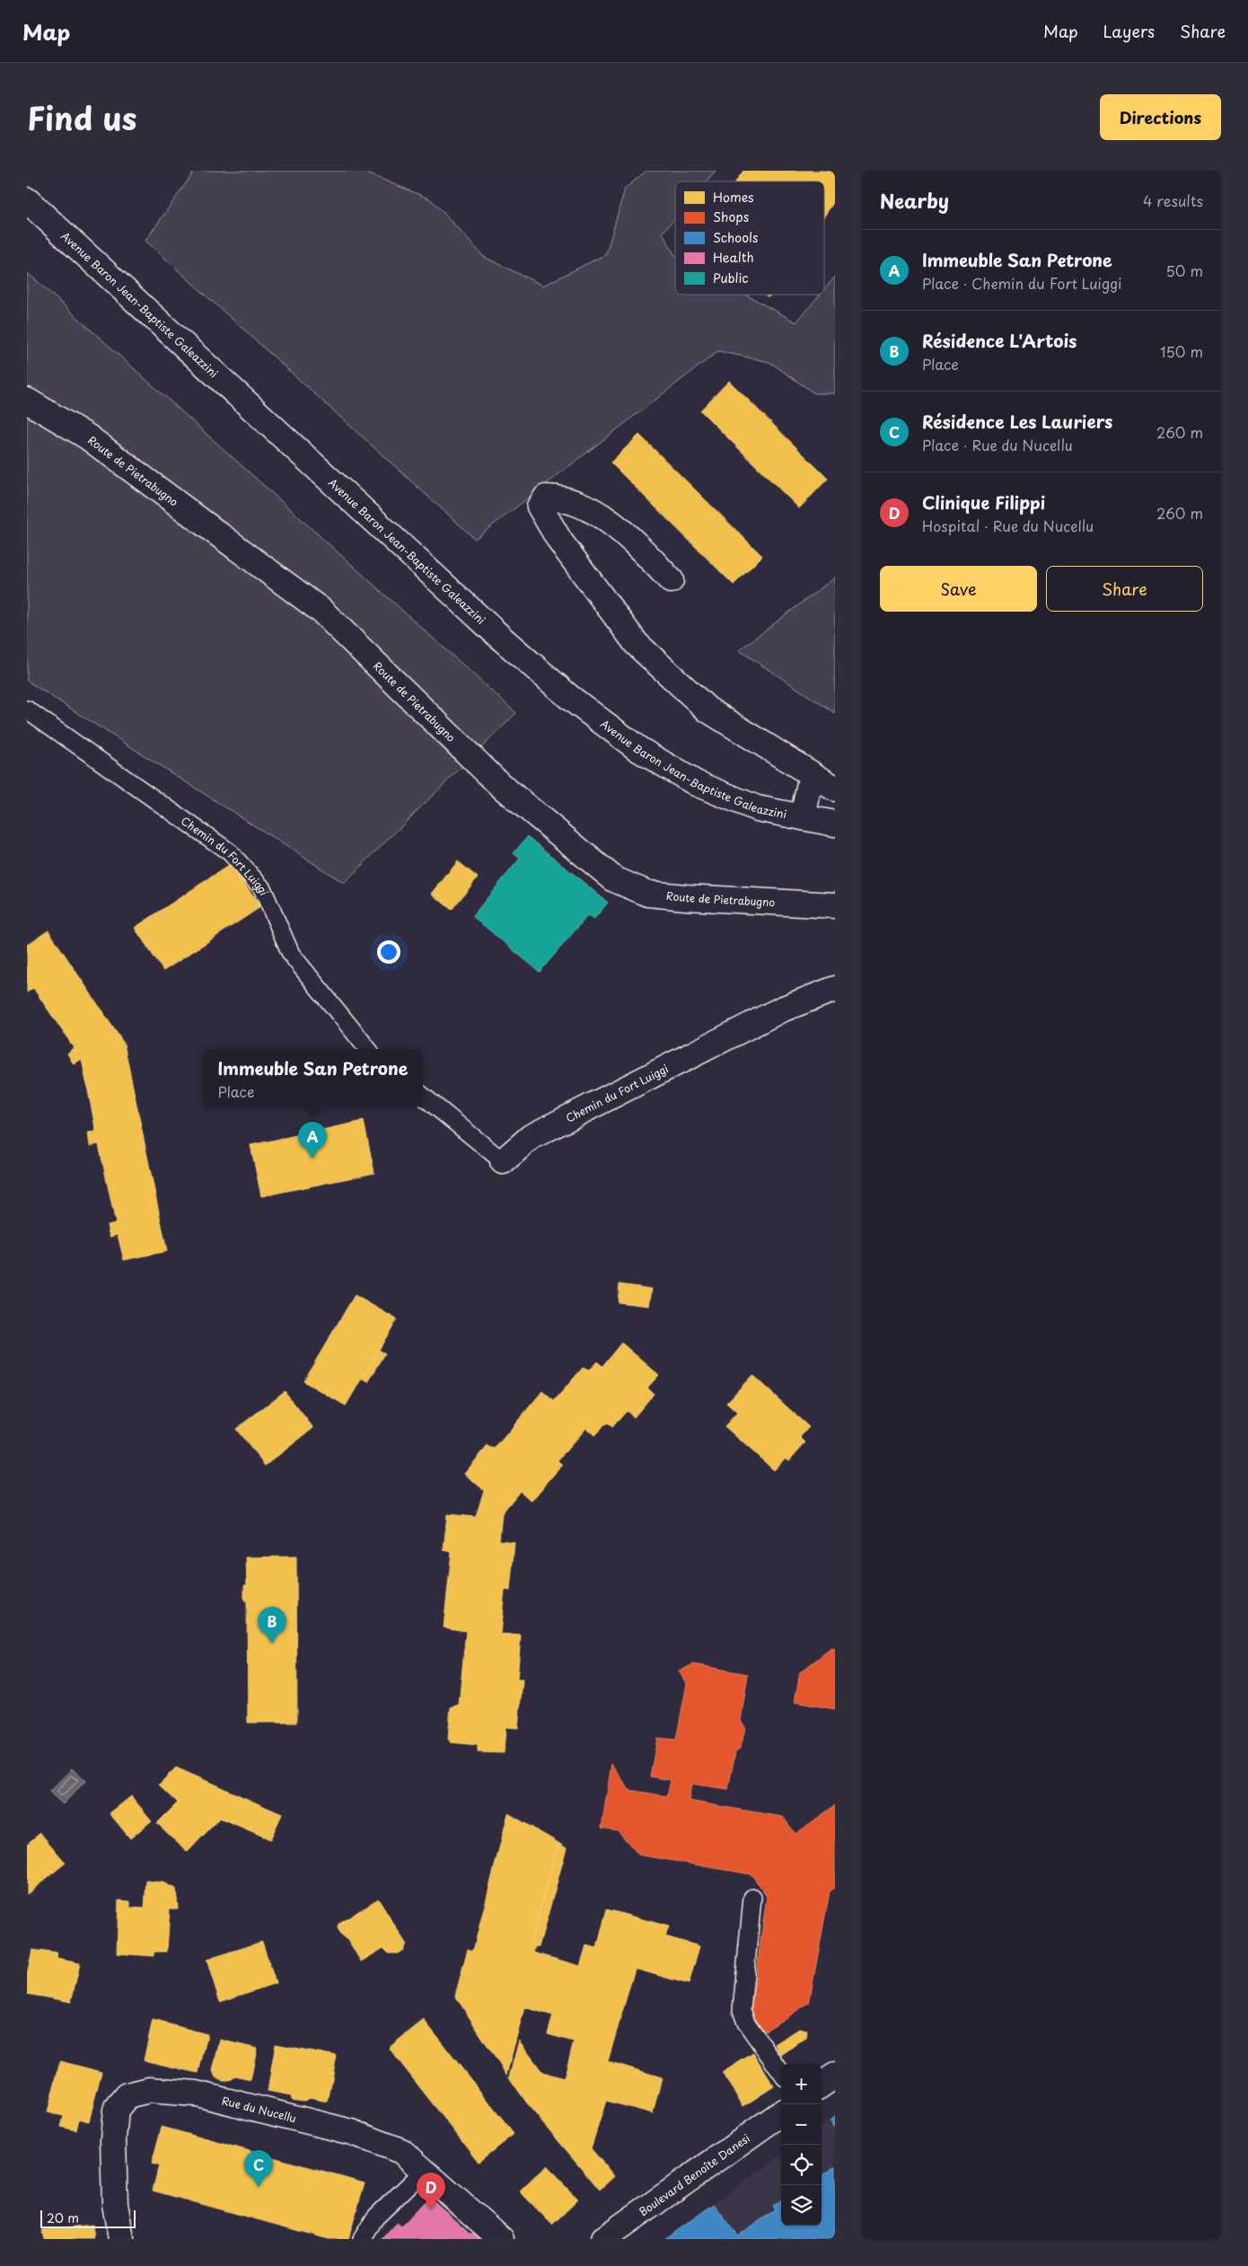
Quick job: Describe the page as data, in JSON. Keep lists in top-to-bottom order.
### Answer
{
  "streets": {
    "main road": [
      "Avenue Baron Jean-Baptiste Galeazzini",
      "Route de Pietrabugno",
      "Chemin du Fort Luiggi",
      "Rue du Nucellu",
      "Boulevard Benoîte Danesi"
    ]
  },
  "legend": [
    "Homes",
    "Shops",
    "Schools",
    "Health",
    "Public"
  ],
  "scale_bar": "20 m",
  "page": {
    "header": "Map",
    "nav": ["Map", "Layers", "Share"],
    "title": "Find us",
    "buttons": [
      "Directions",
      ["Save", "Share"]
    ],
    "heading": ["Nearby", "4 results"],
    "list": [
      {
        "mark": "A",
        "name": "Immeuble San Petrone",
        "note": "Place · Chemin du Fort Luiggi",
        "value": "50 m"
      },
      {
        "mark": "B",
        "name": "Résidence L'Artois",
        "note": "Place",
        "value": "150 m"
      },
      {
        "mark": "C",
        "name": "Résidence Les Lauriers",
        "note": "Place · Rue du Nucellu",
        "value": "260 m"
      },
      {
        "mark": "D",
        "name": "Clinique Filippi",
        "note": "Hospital · Rue du Nucellu",
        "value": "260 m"
      }
    ],
    "popup": ["Immeuble San Petrone", "Place"],
    "pins": [
      "A",
      "B",
      "C",
      "D"
    ],
    "map_buttons": ["+", "−"],
    "scale": "20 m"
  }
}
